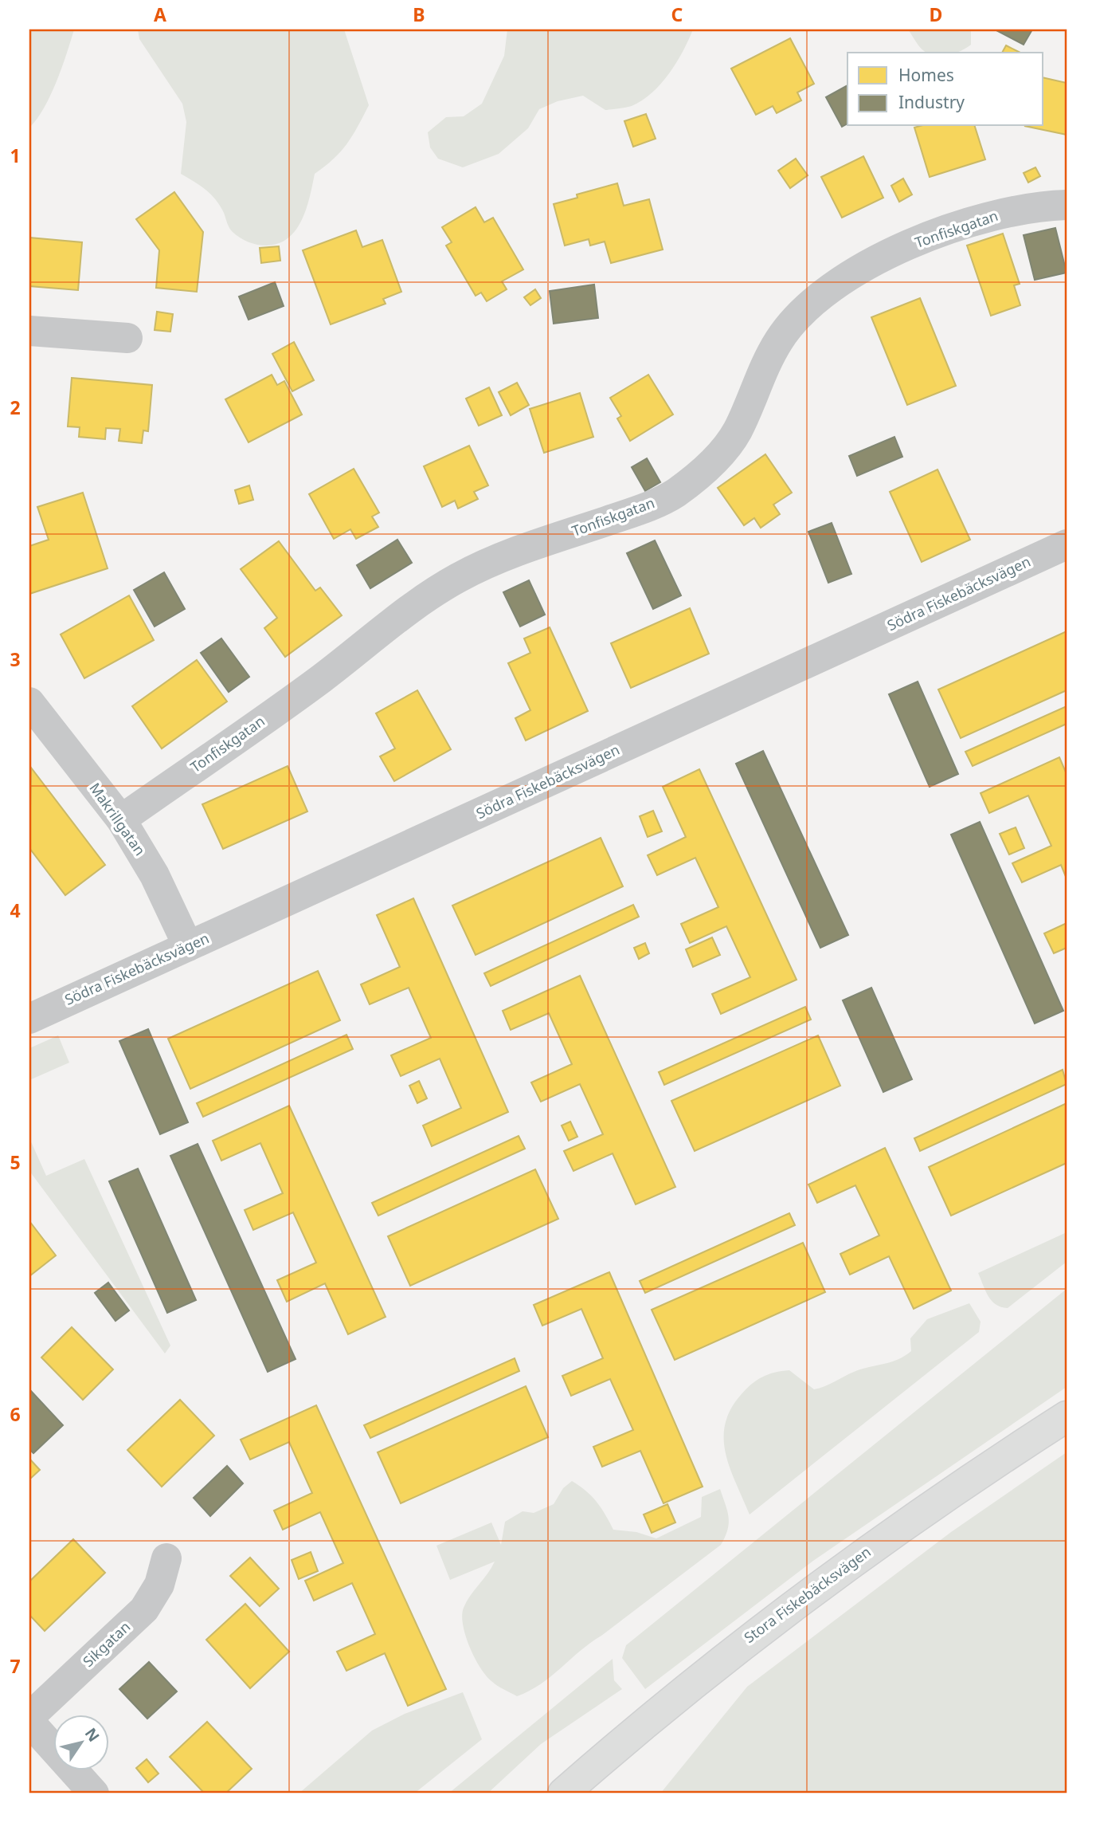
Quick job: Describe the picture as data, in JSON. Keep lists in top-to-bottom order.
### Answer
{
  "streets": {
    "street": [
      "Tonfiskgatan",
      "Södra Fiskebäcksvägen",
      "Makrillgatan",
      "Stora Fiskebäcksvägen",
      "Sikgatan"
    ]
  },
  "crossings": [
    ["Tonfiskgatan", "Makrillgatan"],
    ["Södra Fiskebäcksvägen", "Makrillgatan"]
  ],
  "legend": ["Homes", "Industry"],
  "north": "top right",
  "grid": {
    "columns": [
      "A",
      "B",
      "C",
      "D"
    ],
    "rows": [
      "1",
      "2",
      "3",
      "4",
      "5",
      "6",
      "7"
    ]
  }
}
